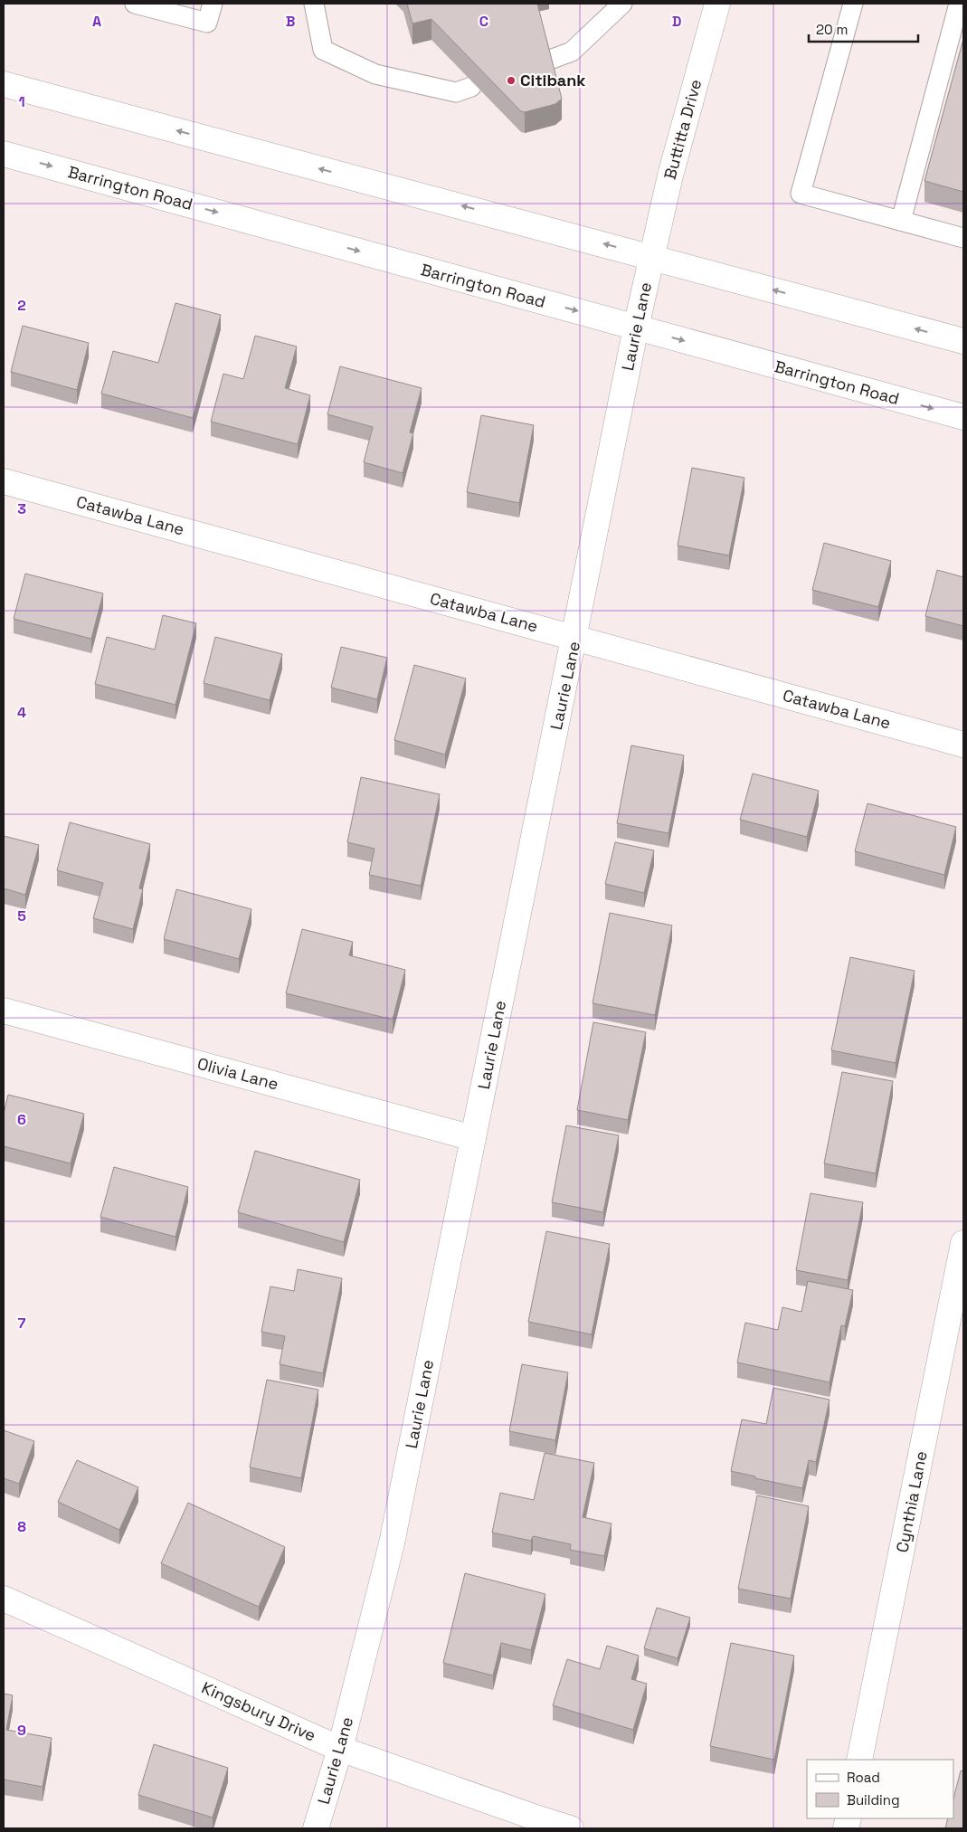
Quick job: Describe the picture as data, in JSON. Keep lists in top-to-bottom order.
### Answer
{
  "streets": {
    "street": [
      "Buttitta Drive",
      "Barrington Road",
      "Laurie Lane",
      "Catawba Lane",
      "Olivia Lane",
      "Cynthia Lane",
      "Kingsbury Drive"
    ]
  },
  "crossings": [
    ["Buttitta Drive", "Laurie Lane"],
    ["Barrington Road", "Laurie Lane"],
    ["Laurie Lane", "Catawba Lane"],
    ["Laurie Lane", "Olivia Lane"],
    ["Laurie Lane", "Kingsbury Drive"]
  ],
  "places": ["Citibank"],
  "legend": ["Road", "Building"],
  "scale_bar": "20 m",
  "grid": {
    "columns": [
      "A",
      "B",
      "C",
      "D"
    ],
    "rows": [
      "1",
      "2",
      "3",
      "4",
      "5",
      "6",
      "7",
      "8",
      "9"
    ]
  }
}
